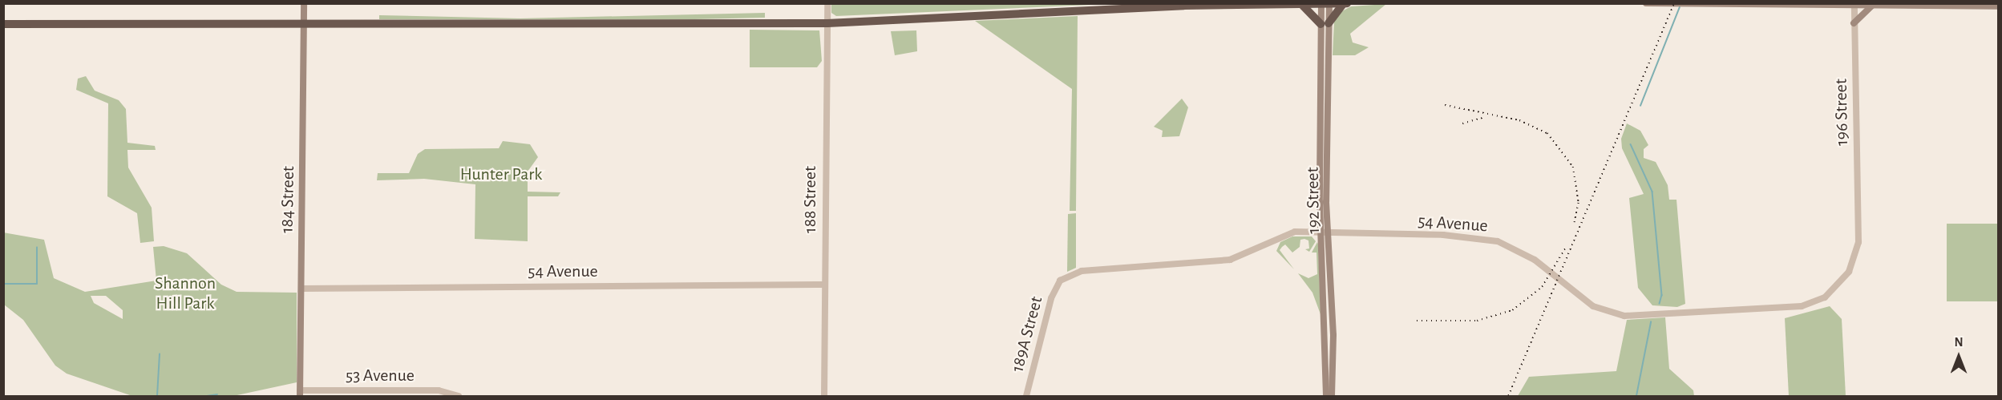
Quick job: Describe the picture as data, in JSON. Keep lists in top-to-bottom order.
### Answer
{
  "streets": {
    "main road": ["184 Street", "192 Street"],
    "street": [
      "196 Street",
      "188 Street",
      "54 Avenue",
      "189A Street",
      "53 Avenue"
    ]
  },
  "crossings": [
    ["196 Street", "54 Avenue"],
    ["184 Street", "54 Avenue"],
    ["184 Street", "53 Avenue"],
    ["188 Street", "54 Avenue"],
    ["192 Street", "54 Avenue"],
    ["54 Avenue", "189A Street"]
  ],
  "parks": ["Hunter Park", "Shannon Hill Park"],
  "north": "top"
}
